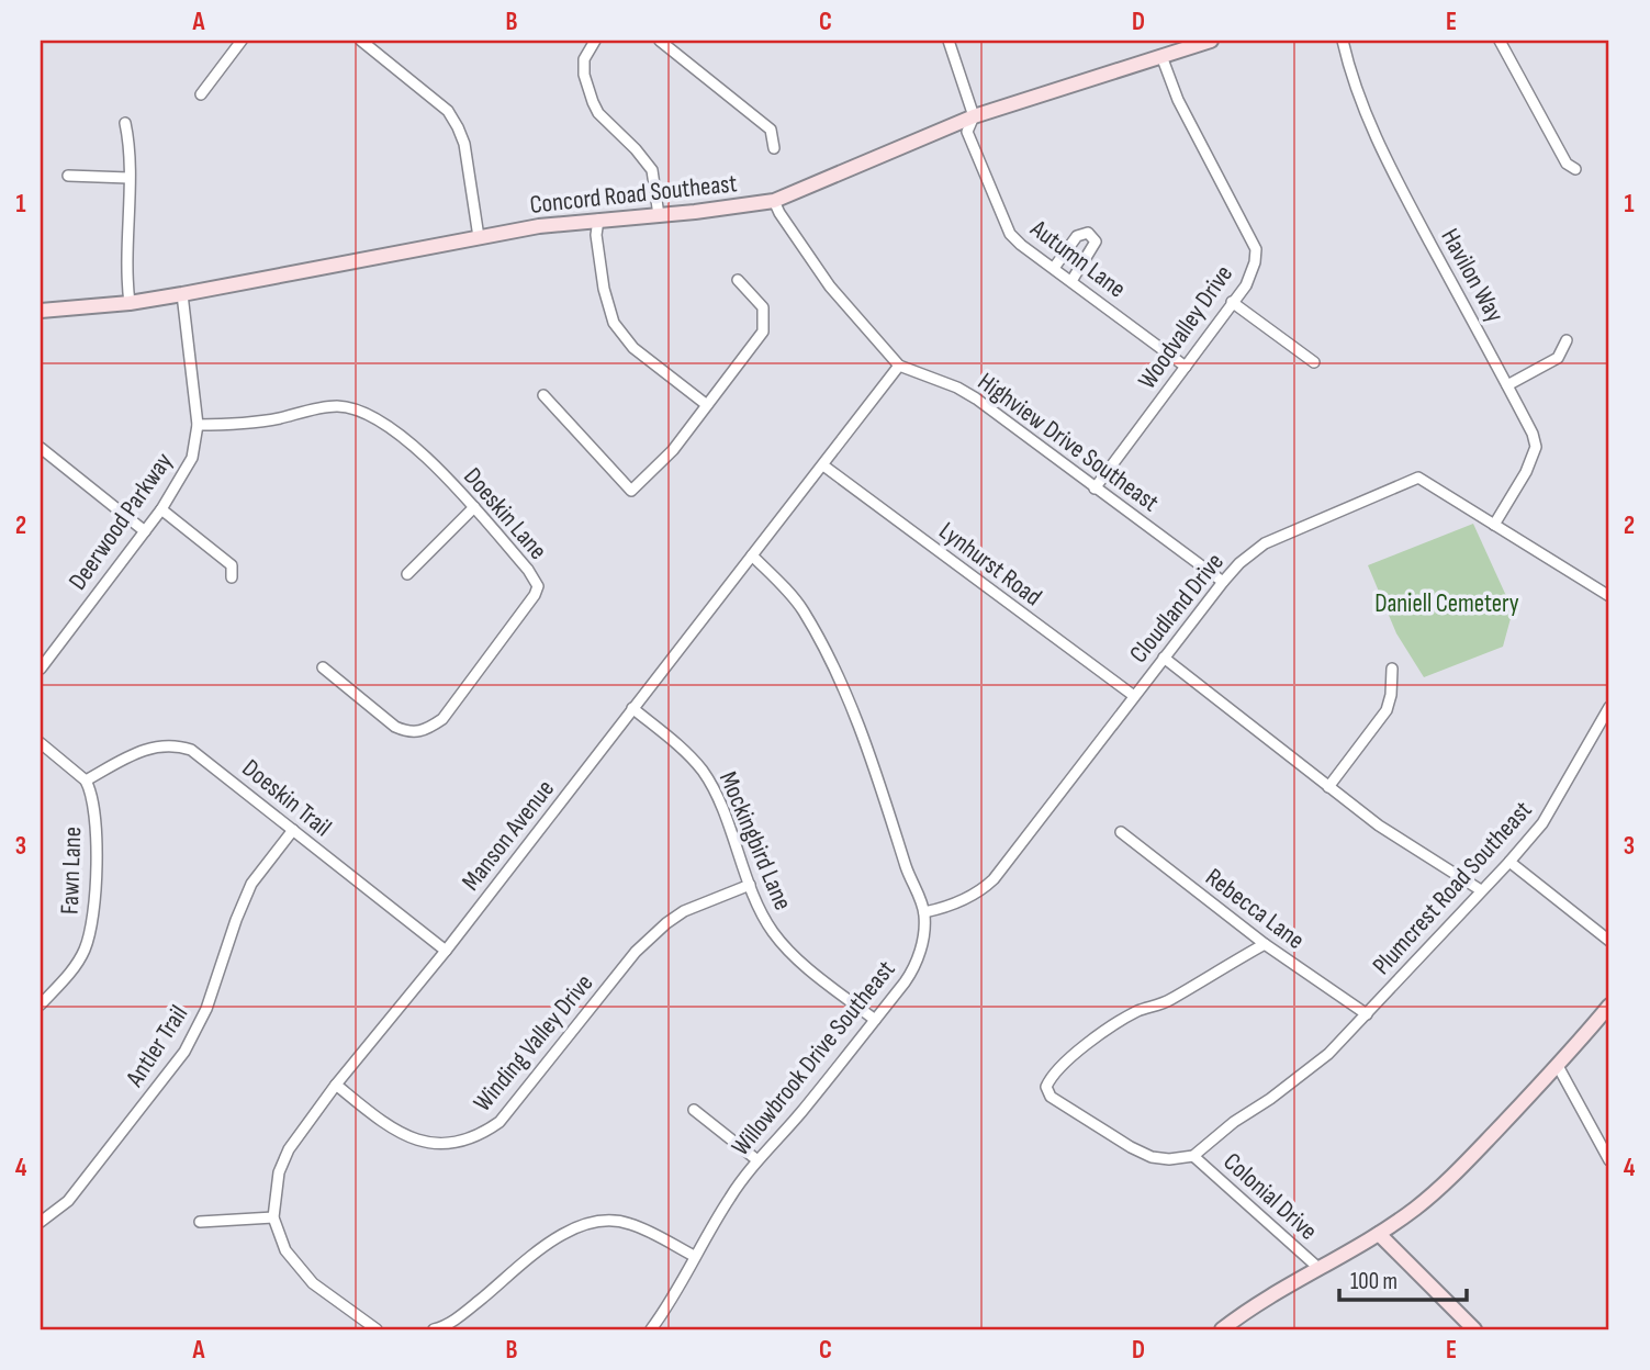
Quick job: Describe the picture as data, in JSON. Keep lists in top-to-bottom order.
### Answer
{
  "streets": {
    "street": [
      "Concord Road Southeast",
      "Autumn Lane",
      "Havilon Way",
      "Woodvalley Drive",
      "Highview Drive Southeast",
      "Doeskin Lane",
      "Deerwood Parkway",
      "Lynhurst Road",
      "Cloudland Drive",
      "Doeskin Trail",
      "Manson Avenue",
      "Mockingbird Lane",
      "Fawn Lane",
      "Plumcrest Road Southeast",
      "Rebecca Lane",
      "Winding Valley Drive",
      "Antler Trail",
      "Willowbrook Drive Southeast",
      "Colonial Drive"
    ]
  },
  "crossings": [
    ["Concord Road Southeast", "Autumn Lane"],
    ["Concord Road Southeast", "Woodvalley Drive"],
    ["Concord Road Southeast", "Highview Drive Southeast"],
    ["Concord Road Southeast", "Deerwood Parkway"],
    ["Autumn Lane", "Woodvalley Drive"],
    ["Havilon Way", "Cloudland Drive"],
    ["Woodvalley Drive", "Highview Drive Southeast"],
    ["Highview Drive Southeast", "Cloudland Drive"],
    ["Highview Drive Southeast", "Manson Avenue"],
    ["Doeskin Lane", "Deerwood Parkway"],
    ["Lynhurst Road", "Cloudland Drive"],
    ["Lynhurst Road", "Manson Avenue"],
    ["Cloudland Drive", "Willowbrook Drive Southeast"],
    ["Doeskin Trail", "Manson Avenue"],
    ["Doeskin Trail", "Fawn Lane"],
    ["Doeskin Trail", "Antler Trail"],
    ["Manson Avenue", "Mockingbird Lane"],
    ["Manson Avenue", "Winding Valley Drive"],
    ["Mockingbird Lane", "Winding Valley Drive"],
    ["Mockingbird Lane", "Willowbrook Drive Southeast"],
    ["Plumcrest Road Southeast", "Rebecca Lane"],
    ["Plumcrest Road Southeast", "Colonial Drive"]
  ],
  "parks": ["Daniell Cemetery"],
  "scale_bar": "100 m",
  "grid": {
    "columns": [
      "A",
      "B",
      "C",
      "D",
      "E"
    ],
    "rows": [
      "1",
      "2",
      "3",
      "4"
    ]
  }
}
